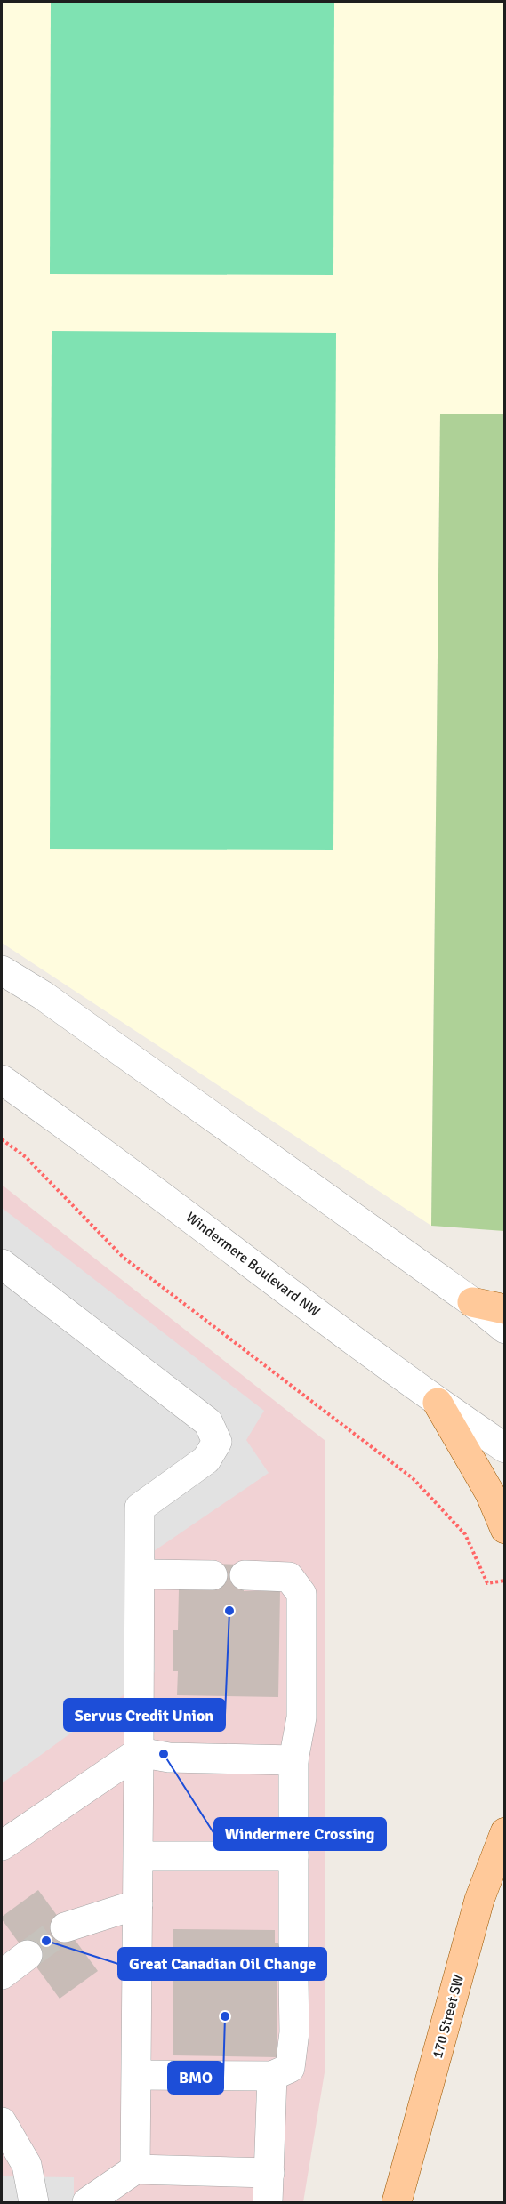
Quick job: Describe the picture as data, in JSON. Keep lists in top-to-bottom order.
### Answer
{
  "streets": {
    "main road": ["170 Street SW"],
    "street": ["Windermere Boulevard NW"]
  },
  "places": [
    "Servus Credit Union",
    "Windermere Crossing",
    "Great Canadian Oil Change",
    "BMO"
  ]
}
